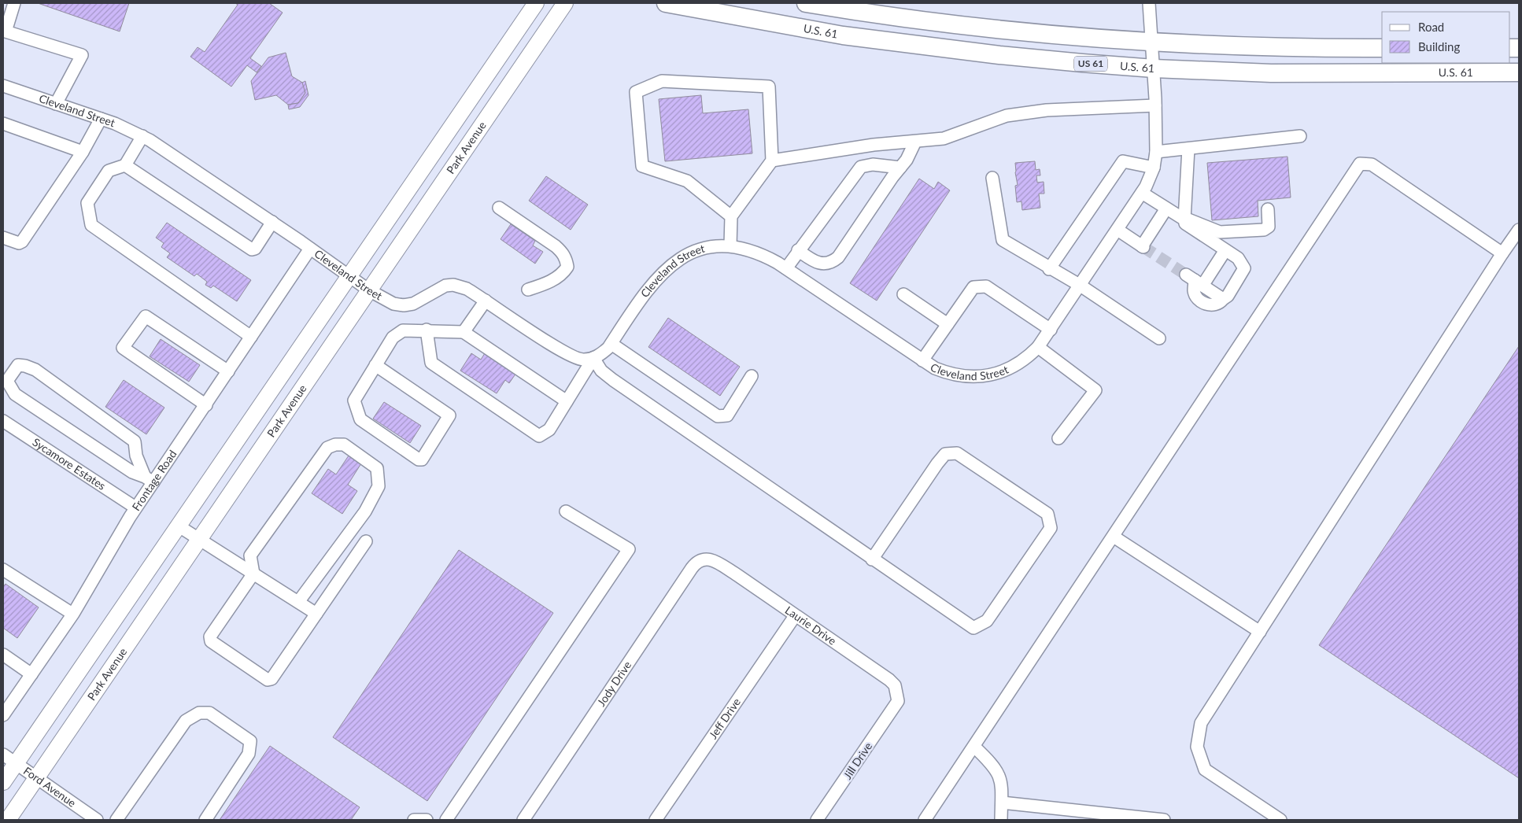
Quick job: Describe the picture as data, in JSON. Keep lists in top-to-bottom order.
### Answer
{
  "streets": {
    "highway": ["U.S. 61", "US 61"],
    "main road": ["Park Avenue"],
    "street": [
      "Cleveland Street",
      "Sycamore Estates",
      "Frontage Road",
      "Laurie Drive",
      "Jody Drive",
      "Jeff Drive",
      "Jill Drive",
      "Ford Avenue"
    ]
  },
  "crossings": [
    ["U.S. 61", "Cleveland Street"],
    ["Cleveland Street", "Park Avenue"],
    ["Cleveland Street", "Frontage Road"],
    ["Park Avenue", "Ford Avenue"],
    ["Sycamore Estates", "Frontage Road"],
    ["Laurie Drive", "Jody Drive"],
    ["Laurie Drive", "Jeff Drive"],
    ["Laurie Drive", "Jill Drive"]
  ],
  "legend": ["Road", "Building"]
}
